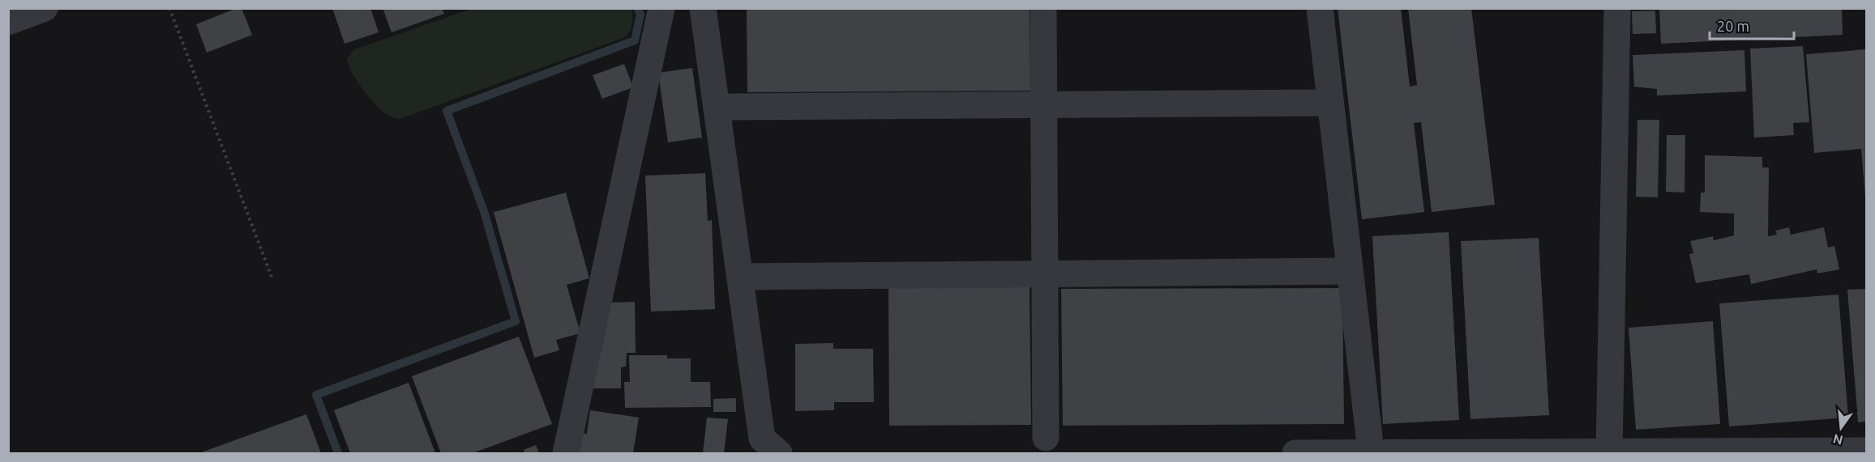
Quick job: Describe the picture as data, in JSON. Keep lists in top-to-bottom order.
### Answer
{
  "scale_bar": "20 m",
  "north": "bottom"
}
